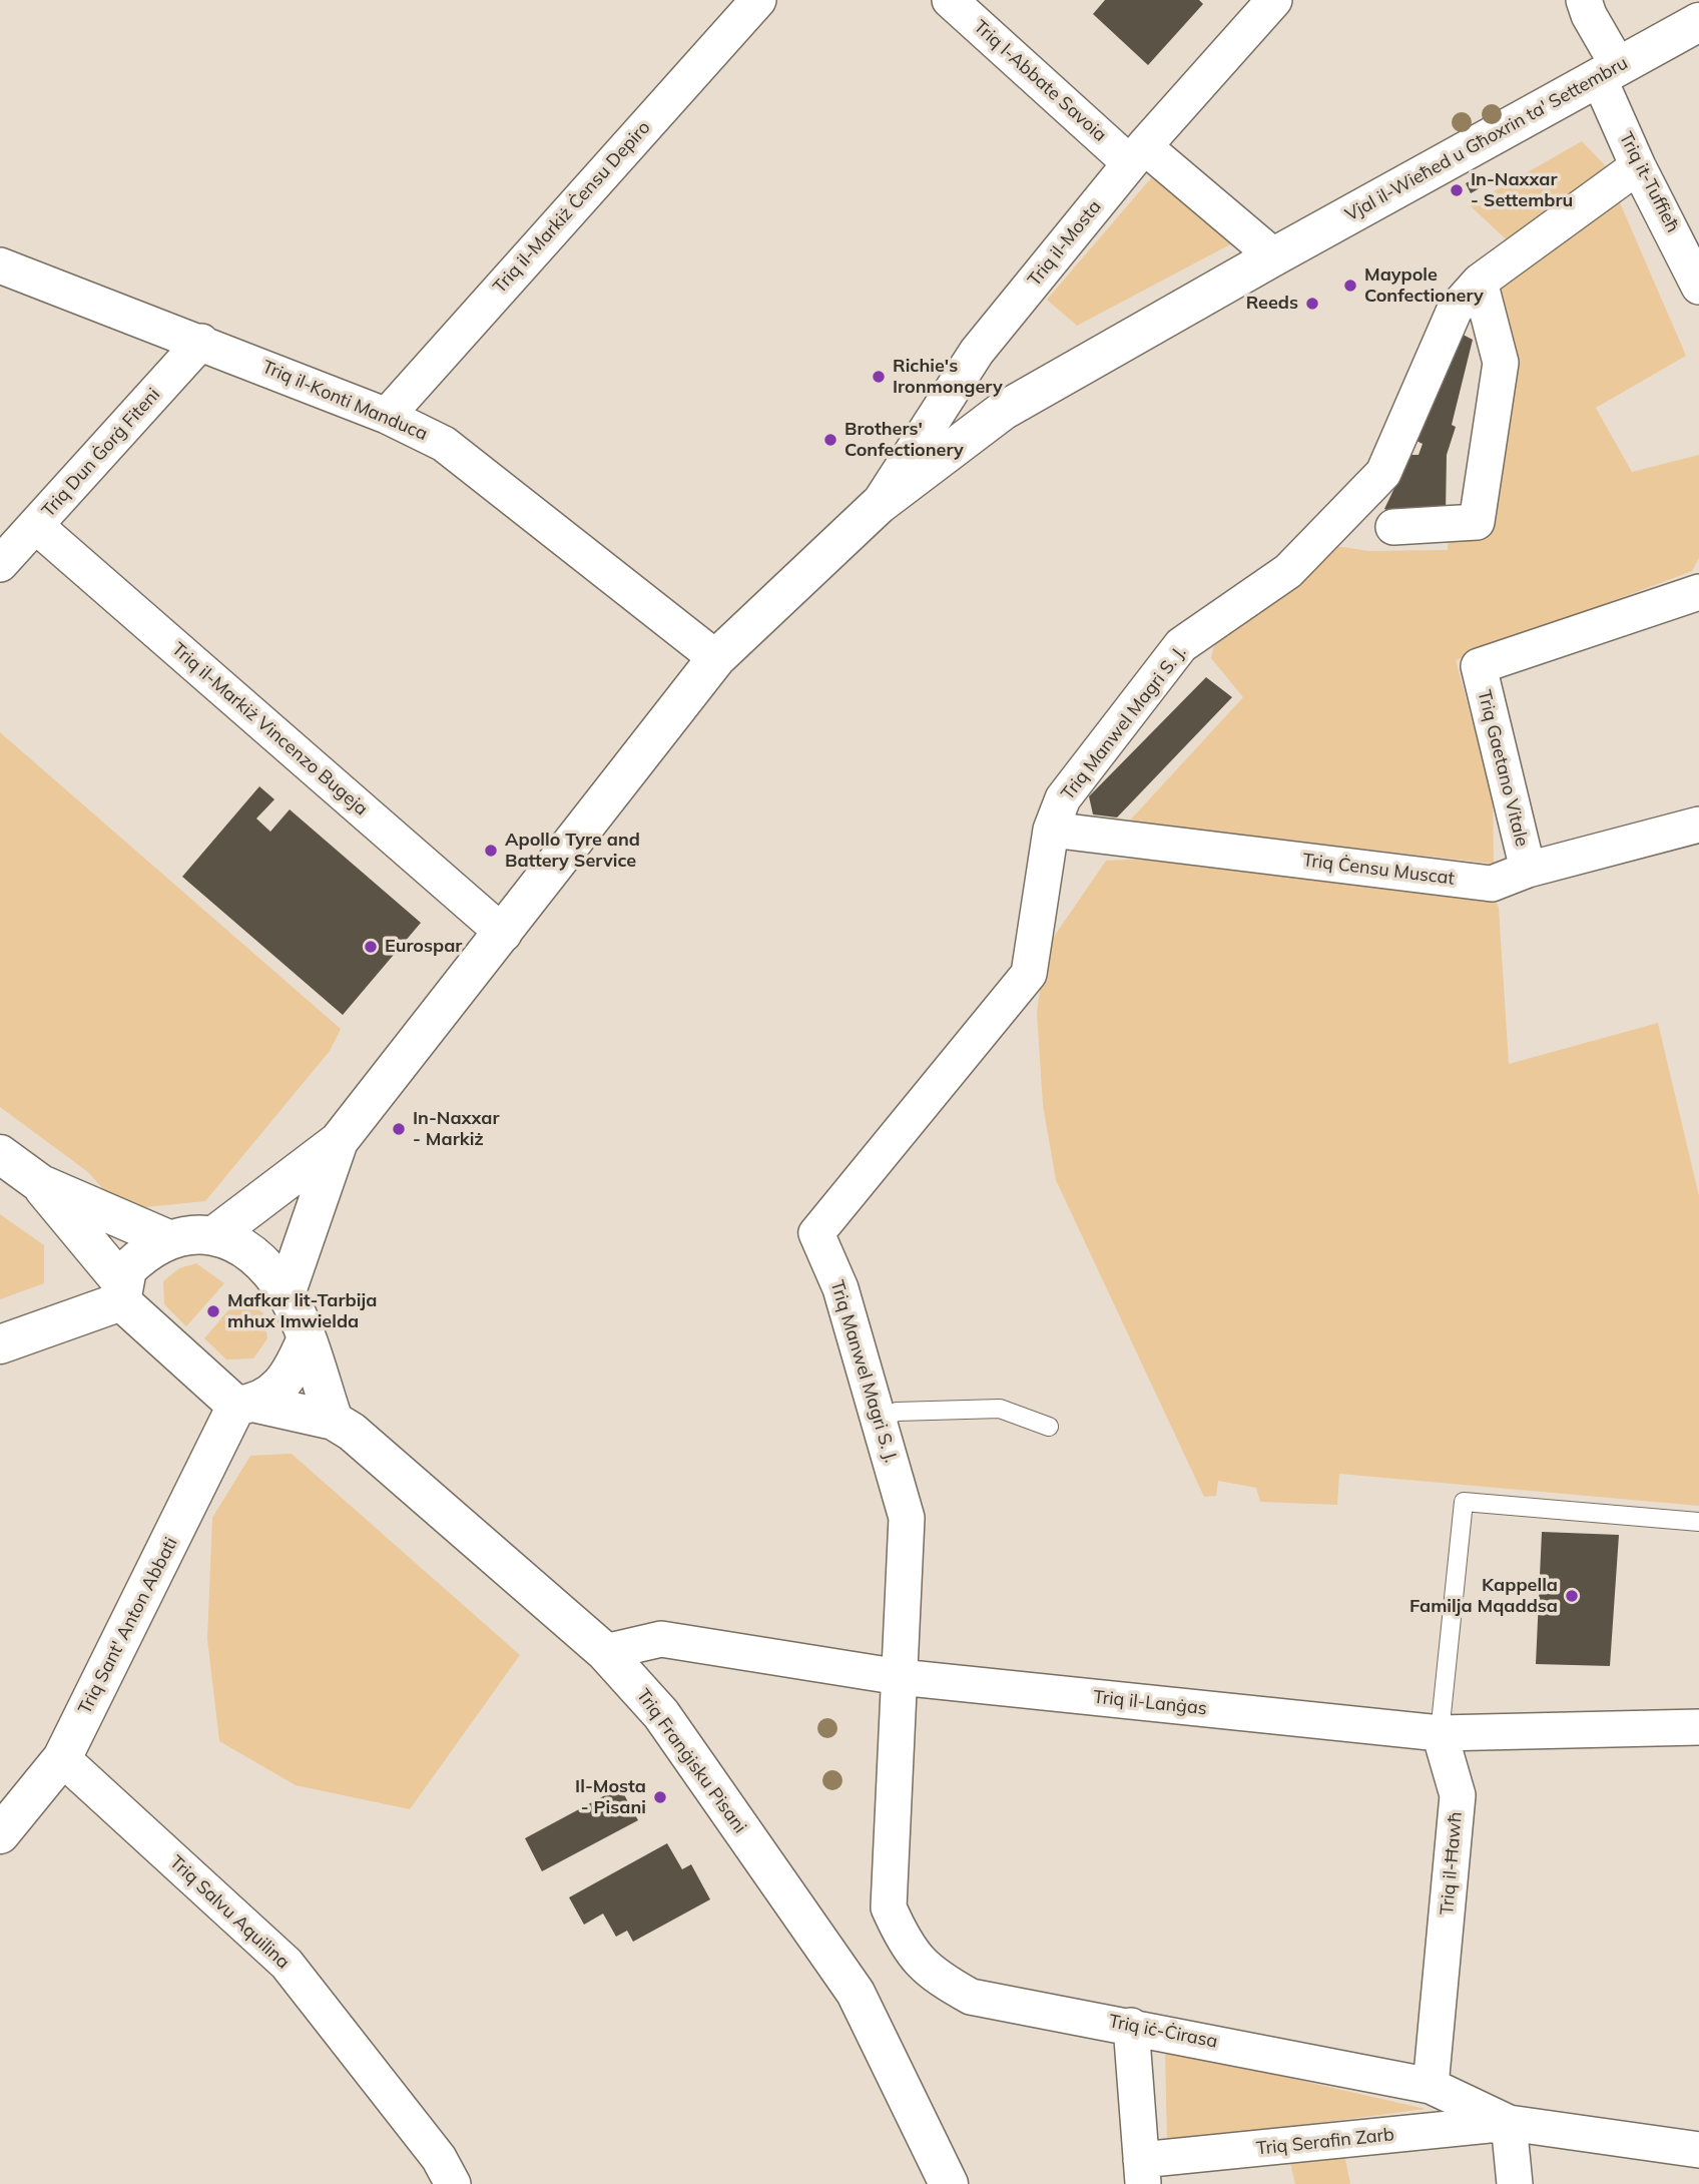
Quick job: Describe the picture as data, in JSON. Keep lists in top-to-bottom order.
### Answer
{
  "streets": {
    "street": [
      "Triq l-Abbate Savoia",
      "Vjal il-Wieħed u Għoxrin ta' Settembru",
      "Triq it-Tuffieħ",
      "Triq il-Markiż Ċensu Depiro",
      "Triq il-Mosta",
      "Triq il-Konti Manduca",
      "Triq Dun Ġorġ Fiteni",
      "Triq Manwel Magri S. J.",
      "Triq il-Markiż Vincenzo Bugeja",
      "Triq Gaetano Vitale",
      "Triq Ċensu Muscat",
      "Triq Sant' Anton Abbati",
      "Triq il-Lanġas",
      "Triq Franġisku Pisani",
      "Triq il-Ħawħ",
      "Triq Salvu Aquilina",
      "Triq iċ-Ċirasa",
      "Triq Serafin Zarb"
    ]
  },
  "crossings": [
    ["Triq l-Abbate Savoia", "Triq il-Mosta"],
    ["Vjal il-Wieħed u Għoxrin ta' Settembru", "Triq it-Tuffieħ"],
    ["Vjal il-Wieħed u Għoxrin ta' Settembru", "Triq il-Mosta"],
    ["Vjal il-Wieħed u Għoxrin ta' Settembru", "Triq il-Konti Manduca"],
    ["Vjal il-Wieħed u Għoxrin ta' Settembru", "Triq il-Markiż Vincenzo Bugeja"],
    ["Triq it-Tuffieħ", "Triq Manwel Magri S. J."],
    ["Triq il-Markiż Ċensu Depiro", "Triq il-Konti Manduca"],
    ["Triq il-Konti Manduca", "Triq Dun Ġorġ Fiteni"],
    ["Triq Dun Ġorġ Fiteni", "Triq il-Markiż Vincenzo Bugeja"],
    ["Triq Manwel Magri S. J.", "Triq Ċensu Muscat"],
    ["Triq Manwel Magri S. J.", "Triq il-Lanġas"],
    ["Triq Manwel Magri S. J.", "Triq iċ-Ċirasa"],
    ["Triq Gaetano Vitale", "Triq Ċensu Muscat"],
    ["Triq Sant' Anton Abbati", "Triq Franġisku Pisani"],
    ["Triq Sant' Anton Abbati", "Triq Salvu Aquilina"],
    ["Triq il-Lanġas", "Triq Franġisku Pisani"],
    ["Triq il-Lanġas", "Triq il-Ħawħ"],
    ["Triq il-Lanġas", "Triq iċ-Ċirasa"],
    ["Triq il-Ħawħ", "Triq iċ-Ċirasa"],
    ["Triq iċ-Ċirasa", "Triq Serafin Zarb"]
  ],
  "places": [
    "In-Naxxar - Settembru",
    "Maypole Confectionery",
    "Reeds",
    "Richie's Ironmongery",
    "Brothers' Confectionery",
    "Apollo Tyre and Battery Service",
    "Eurospar",
    "In-Naxxar - Markiż",
    "Mafkar lit-Tarbija mhux Imwielda",
    "Kappella Familja Mqaddsa",
    "Il-Mosta - Pisani"
  ]
}
